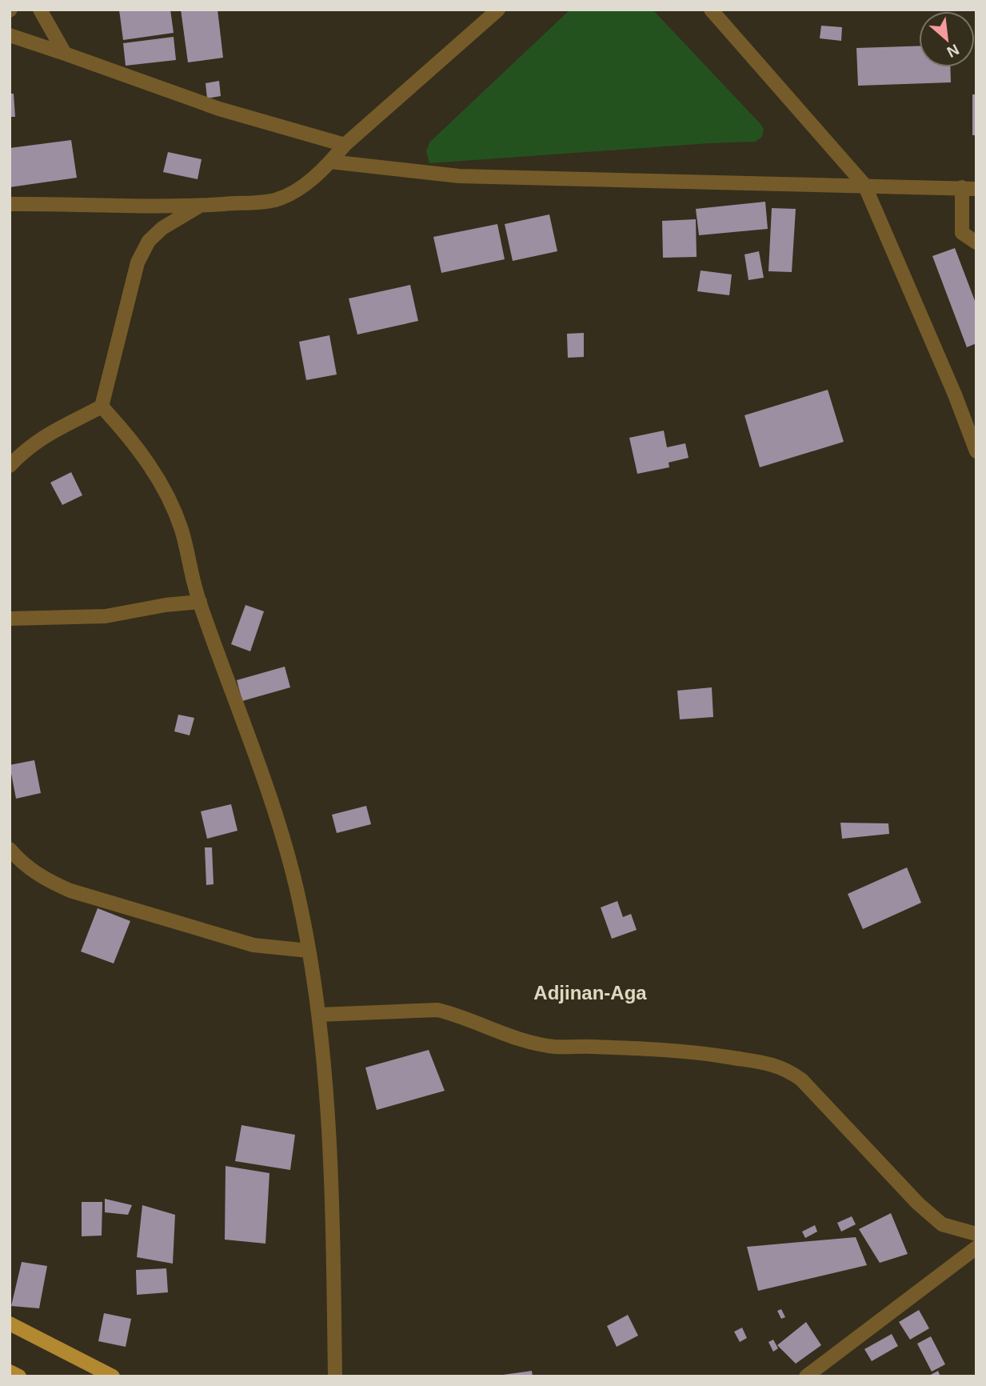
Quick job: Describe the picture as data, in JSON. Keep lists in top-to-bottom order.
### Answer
{
  "districts": ["Adjinan-Aga"],
  "north": "bottom right"
}
